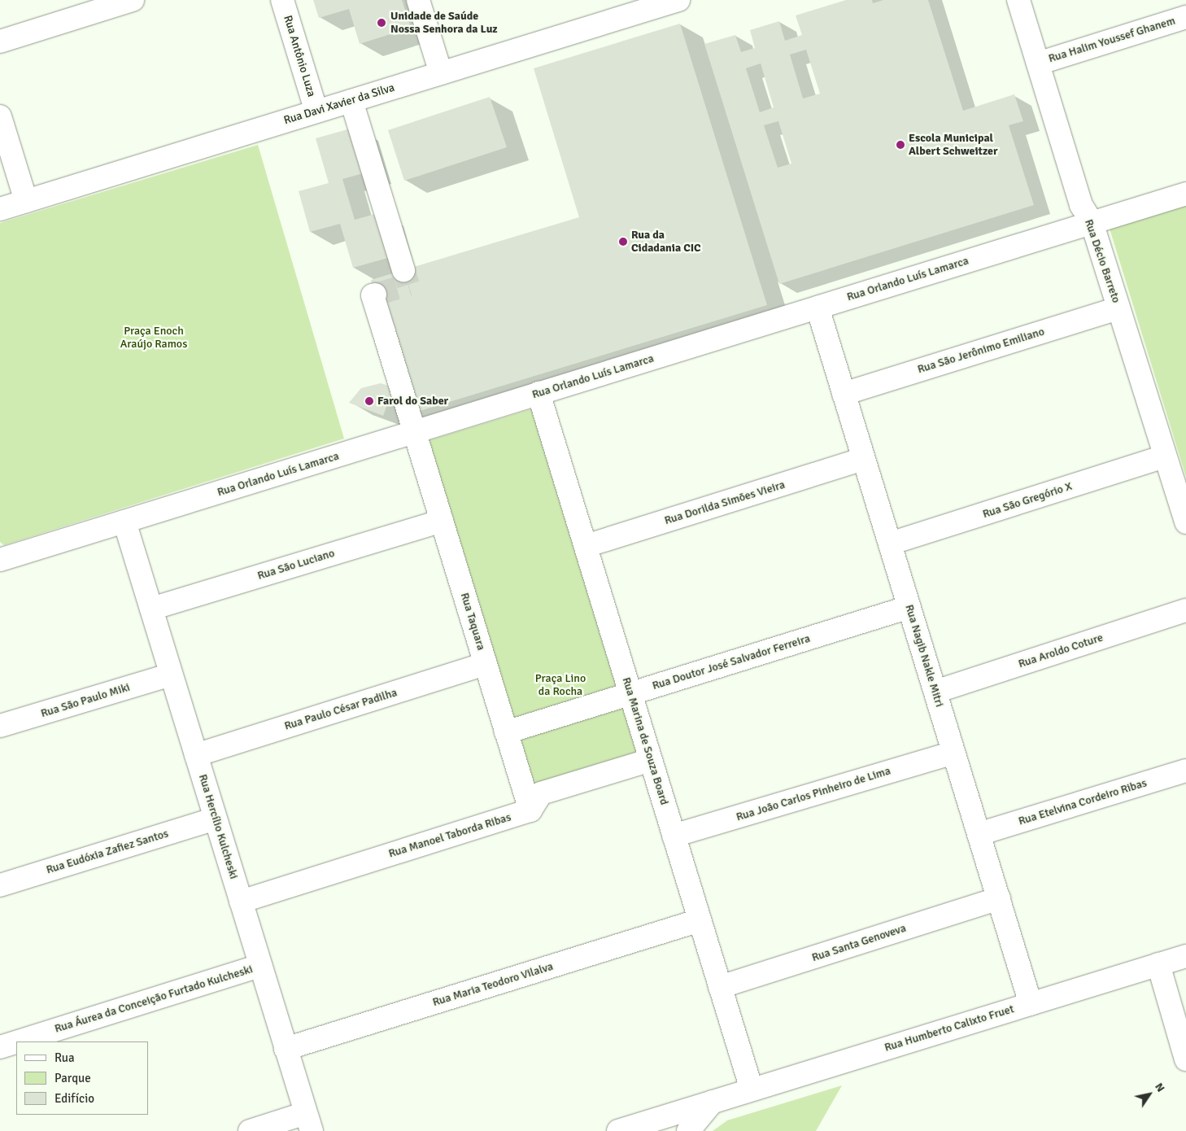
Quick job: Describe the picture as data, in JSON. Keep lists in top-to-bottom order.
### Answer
{
  "streets": {
    "street": [
      "Rua Halim Youssef Ghanem",
      "Rua Antônio Luza",
      "Rua Davi Xavier da Silva",
      "Rua Décio Barreto",
      "Rua Orlando Luís Lamarca",
      "Rua São Jerônimo Emiliano",
      "Rua São Gregório X",
      "Rua Dorilda Simões Vieira",
      "Rua São Luciano",
      "Rua Taquara",
      "Rua Aroldo Coture",
      "Rua Nagib Nakle Mitri",
      "Rua Doutor José Salvador Ferreira",
      "Rua São Paulo Miki",
      "Rua Paulo César Padilha",
      "Rua Marina de Souza Board",
      "Rua João Carlos Pinheiro de Lima",
      "Rua Etelvina Cordeiro Ribas",
      "Rua Hercílio Kulcheski",
      "Rua Manoel Taborda Ribas",
      "Rua Eudóxia Zafiez Santos",
      "Rua Santa Genoveva",
      "Rua Maria Teodoro Vilalva",
      "Rua Áurea da Conceição Furtado Kulcheski",
      "Rua Humberto Calixto Fruet"
    ]
  },
  "crossings": [
    ["Rua Halim Youssef Ghanem", "Rua Décio Barreto"],
    ["Rua Antônio Luza", "Rua Davi Xavier da Silva"],
    ["Rua Décio Barreto", "Rua Orlando Luís Lamarca"],
    ["Rua Décio Barreto", "Rua São Jerônimo Emiliano"],
    ["Rua Décio Barreto", "Rua São Gregório X"],
    ["Rua Orlando Luís Lamarca", "Rua Taquara"],
    ["Rua Orlando Luís Lamarca", "Rua Nagib Nakle Mitri"],
    ["Rua Orlando Luís Lamarca", "Rua Marina de Souza Board"],
    ["Rua Orlando Luís Lamarca", "Rua Hercílio Kulcheski"],
    ["Rua São Jerônimo Emiliano", "Rua Nagib Nakle Mitri"],
    ["Rua São Gregório X", "Rua Nagib Nakle Mitri"],
    ["Rua Dorilda Simões Vieira", "Rua Nagib Nakle Mitri"],
    ["Rua Dorilda Simões Vieira", "Rua Marina de Souza Board"],
    ["Rua São Luciano", "Rua Taquara"],
    ["Rua São Luciano", "Rua Hercílio Kulcheski"],
    ["Rua Taquara", "Rua Doutor José Salvador Ferreira"],
    ["Rua Taquara", "Rua Paulo César Padilha"],
    ["Rua Taquara", "Rua Manoel Taborda Ribas"],
    ["Rua Aroldo Coture", "Rua Nagib Nakle Mitri"],
    ["Rua Nagib Nakle Mitri", "Rua Doutor José Salvador Ferreira"],
    ["Rua Nagib Nakle Mitri", "Rua João Carlos Pinheiro de Lima"],
    ["Rua Nagib Nakle Mitri", "Rua Etelvina Cordeiro Ribas"],
    ["Rua Nagib Nakle Mitri", "Rua Santa Genoveva"],
    ["Rua Nagib Nakle Mitri", "Rua Humberto Calixto Fruet"],
    ["Rua Doutor José Salvador Ferreira", "Rua Marina de Souza Board"],
    ["Rua São Paulo Miki", "Rua Hercílio Kulcheski"],
    ["Rua Paulo César Padilha", "Rua Hercílio Kulcheski"],
    ["Rua Marina de Souza Board", "Rua João Carlos Pinheiro de Lima"],
    ["Rua Marina de Souza Board", "Rua Santa Genoveva"],
    ["Rua Marina de Souza Board", "Rua Maria Teodoro Vilalva"],
    ["Rua Marina de Souza Board", "Rua Humberto Calixto Fruet"],
    ["Rua Hercílio Kulcheski", "Rua Manoel Taborda Ribas"],
    ["Rua Hercílio Kulcheski", "Rua Eudóxia Zafiez Santos"],
    ["Rua Hercílio Kulcheski", "Rua Maria Teodoro Vilalva"],
    ["Rua Hercílio Kulcheski", "Rua Áurea da Conceição Furtado Kulcheski"]
  ],
  "parks": ["Praça Enoch Araújo Ramos", "Praça Lino da Rocha"],
  "places": [
    "Unidade de Saúde Nossa Senhora da Luz",
    "Escola Municipal Albert Schweitzer",
    "Rua da Cidadania CIC",
    "Farol do Saber"
  ],
  "legend": ["Rua", "Parque", "Edifício"],
  "north": "top right"
}
